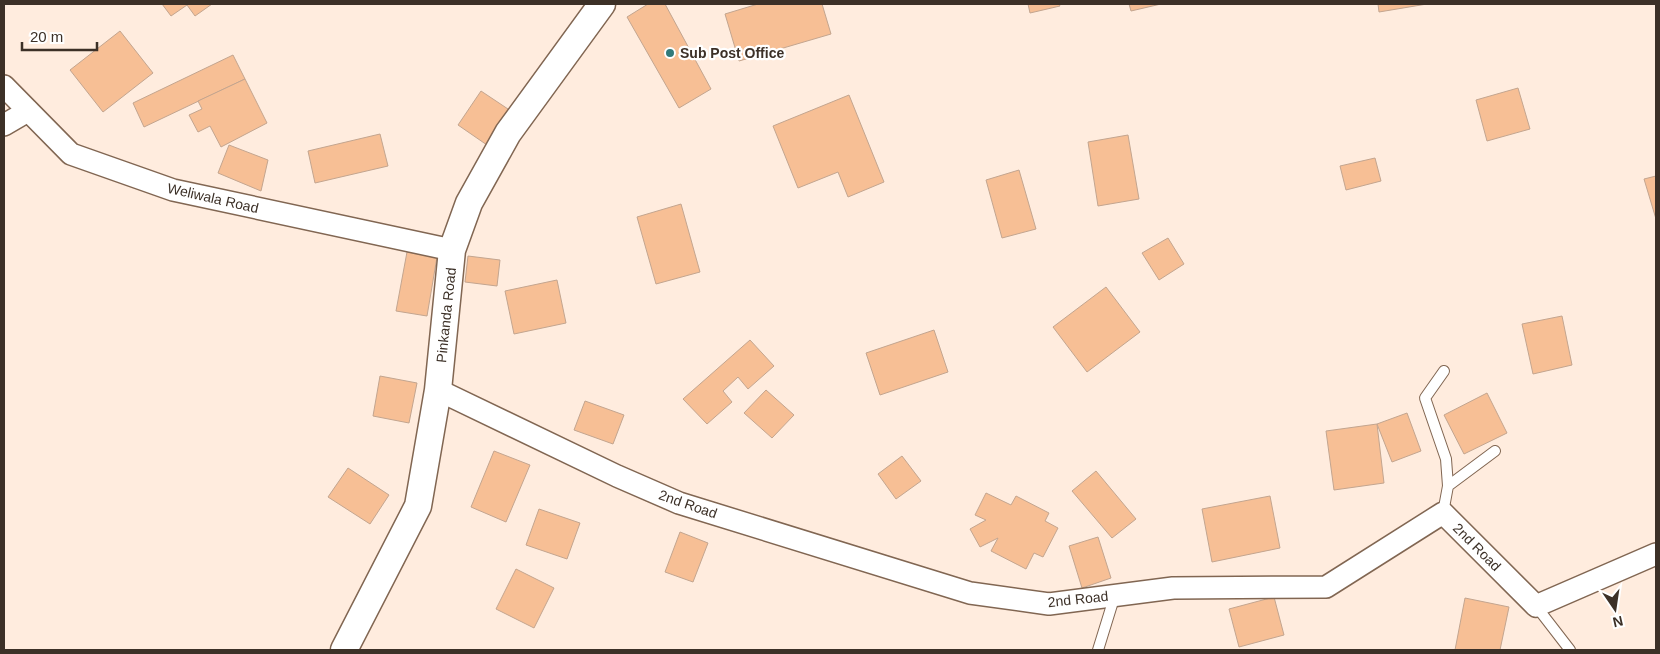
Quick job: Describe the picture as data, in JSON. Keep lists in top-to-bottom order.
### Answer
{
  "streets": {
    "street": ["Weliwala Road", "Pinkanda Road", "2nd Road"]
  },
  "crossings": [
    ["Weliwala Road", "Pinkanda Road"],
    ["Pinkanda Road", "2nd Road"]
  ],
  "places": ["Sub Post Office"],
  "scale_bar": "20 m",
  "north": "bottom"
}
